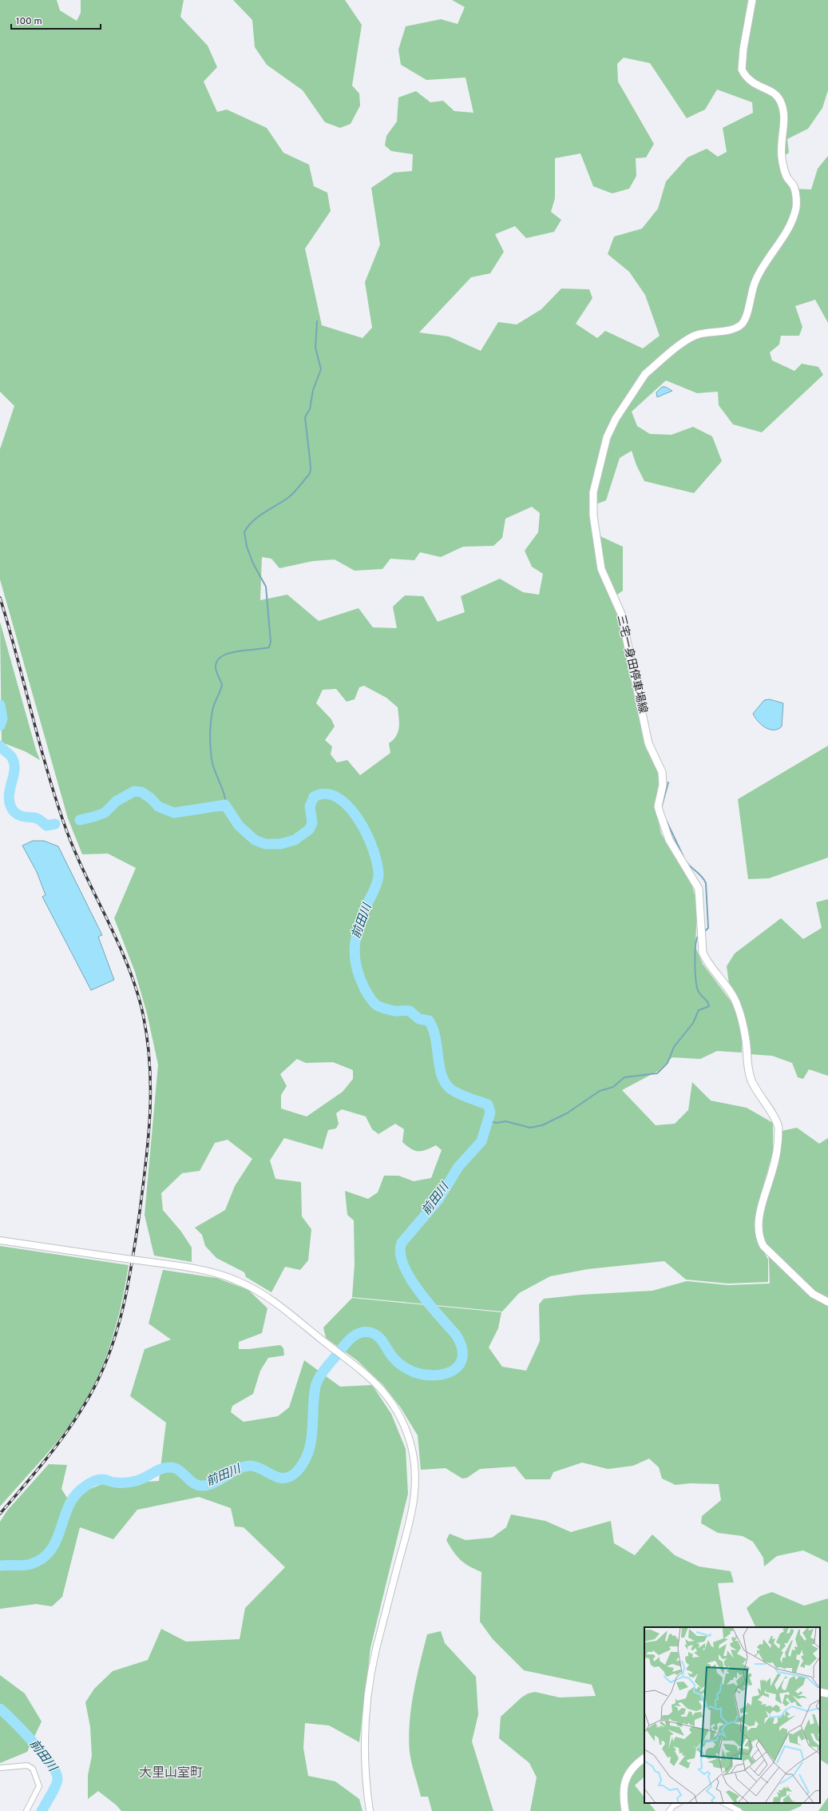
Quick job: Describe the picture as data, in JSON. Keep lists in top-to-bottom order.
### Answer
{
  "streets": {
    "main road": ["三宅一身田停車場線"]
  },
  "districts": ["大里山室町"],
  "water": ["前田川"],
  "scale_bar": "100 m"
}
